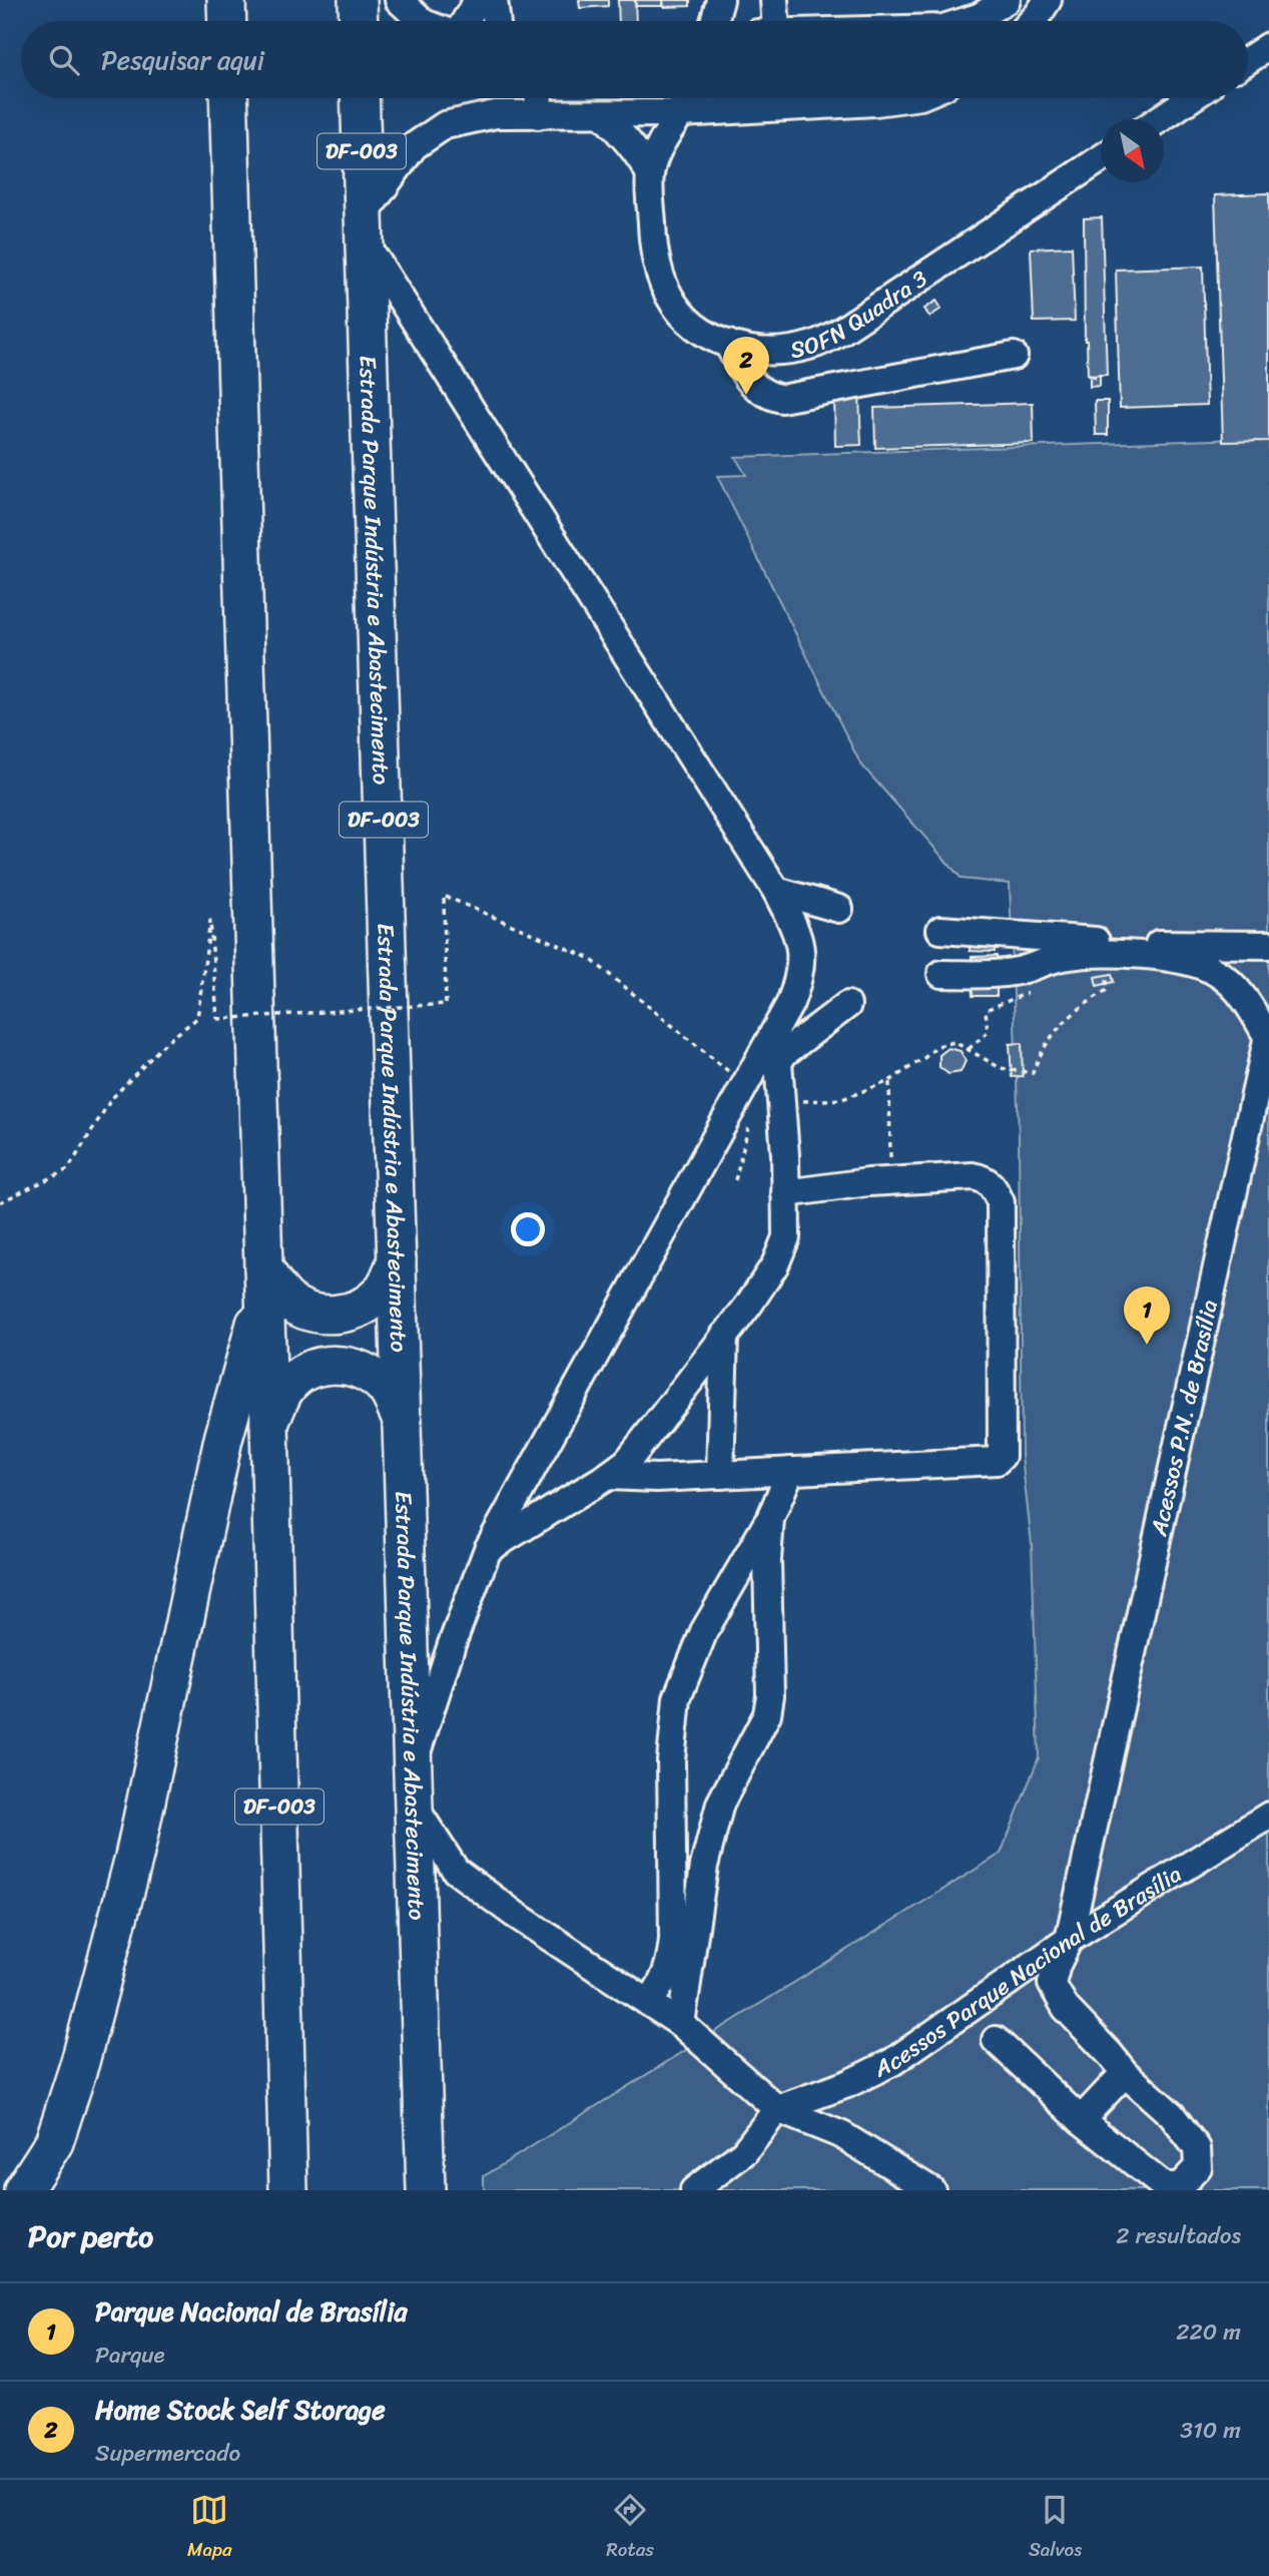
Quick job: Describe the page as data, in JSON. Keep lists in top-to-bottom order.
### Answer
{
  "streets": {
    "highway": ["DF-003", "Estrada Parque Indústria e Abastecimento"],
    "street": ["SOFN Quadra 3", "Acessos P.N. de Brasília", "Acessos Parque Nacional de Brasília"]
  },
  "crossings": [
    ["Acessos P.N. de Brasília", "Acessos Parque Nacional de Brasília"]
  ],
  "north": "bottom right",
  "page": {
    "search": "Pesquisar aqui",
    "pins": ["2", "1"],
    "heading": ["Por perto", "2 resultados"],
    "list": [
      {
        "mark": "1",
        "name": "Parque Nacional de Brasília",
        "note": "Parque",
        "value": "220 m"
      },
      {
        "mark": "2",
        "name": "Home Stock Self Storage",
        "note": "Supermercado",
        "value": "310 m"
      }
    ],
    "nav": ["Mapa", "Rotas", "Salvos"]
  }
}
